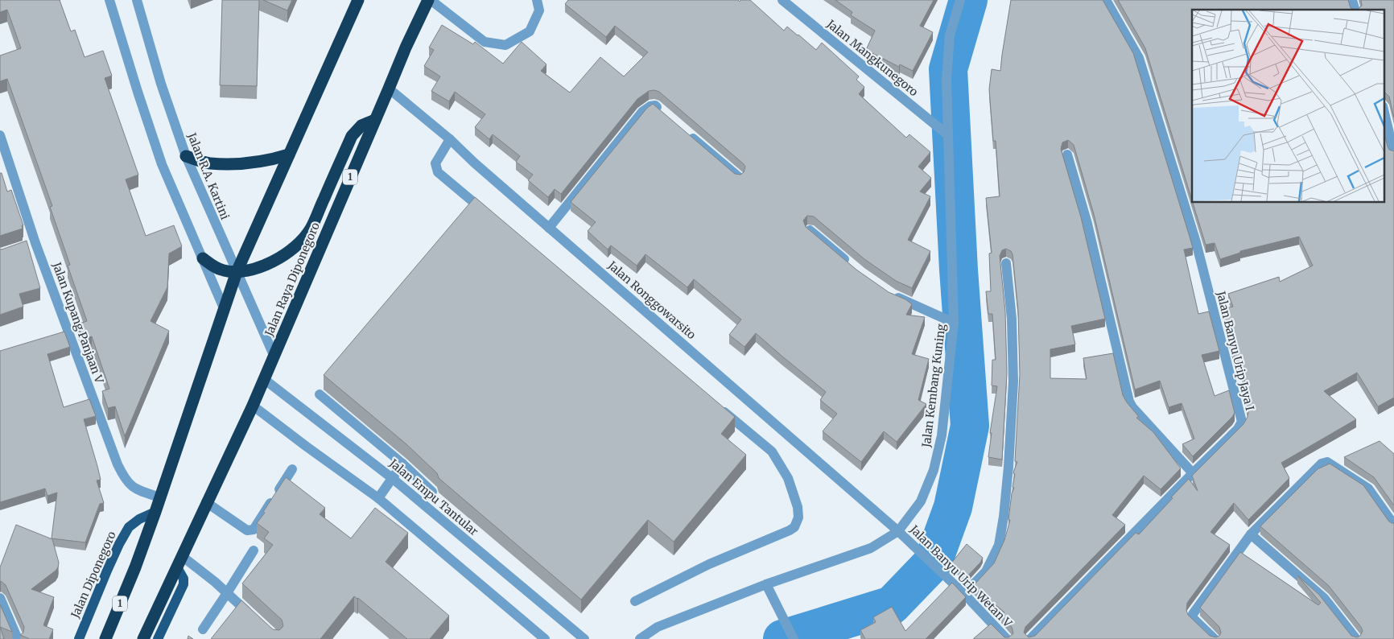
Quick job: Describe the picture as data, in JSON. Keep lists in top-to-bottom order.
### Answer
{
  "streets": {
    "highway": ["1", "Jalan Raya Diponegoro"],
    "main road": ["Jalan Diponegoro"],
    "street": [
      "Jalan Mangkunegoro",
      "Jalan R.A. Kartini",
      "Jalan Ronggowarsito",
      "Jalan Kupang Panjaan V",
      "Jalan Banyu Urip Jaya I",
      "Jalan Kembang Kuning",
      "Jalan Empu Tantular",
      "Jalan Banyu Urip Wetan V"
    ]
  },
  "crossings": [
    ["Jalan Mangkunegoro", "Jalan Kembang Kuning"],
    ["Jalan R.A. Kartini", "1"],
    ["Jalan R.A. Kartini", "Jalan Raya Diponegoro"],
    ["1", "Jalan Raya Diponegoro"],
    ["1", "Jalan Kupang Panjaan V"],
    ["1", "Jalan Diponegoro"],
    ["Jalan Raya Diponegoro", "Jalan Ronggowarsito"],
    ["Jalan Raya Diponegoro", "Jalan Empu Tantular"],
    ["Jalan Ronggowarsito", "Jalan Kembang Kuning"],
    ["Jalan Ronggowarsito", "Jalan Banyu Urip Wetan V"],
    ["Jalan Kembang Kuning", "Jalan Banyu Urip Wetan V"]
  ]
}
